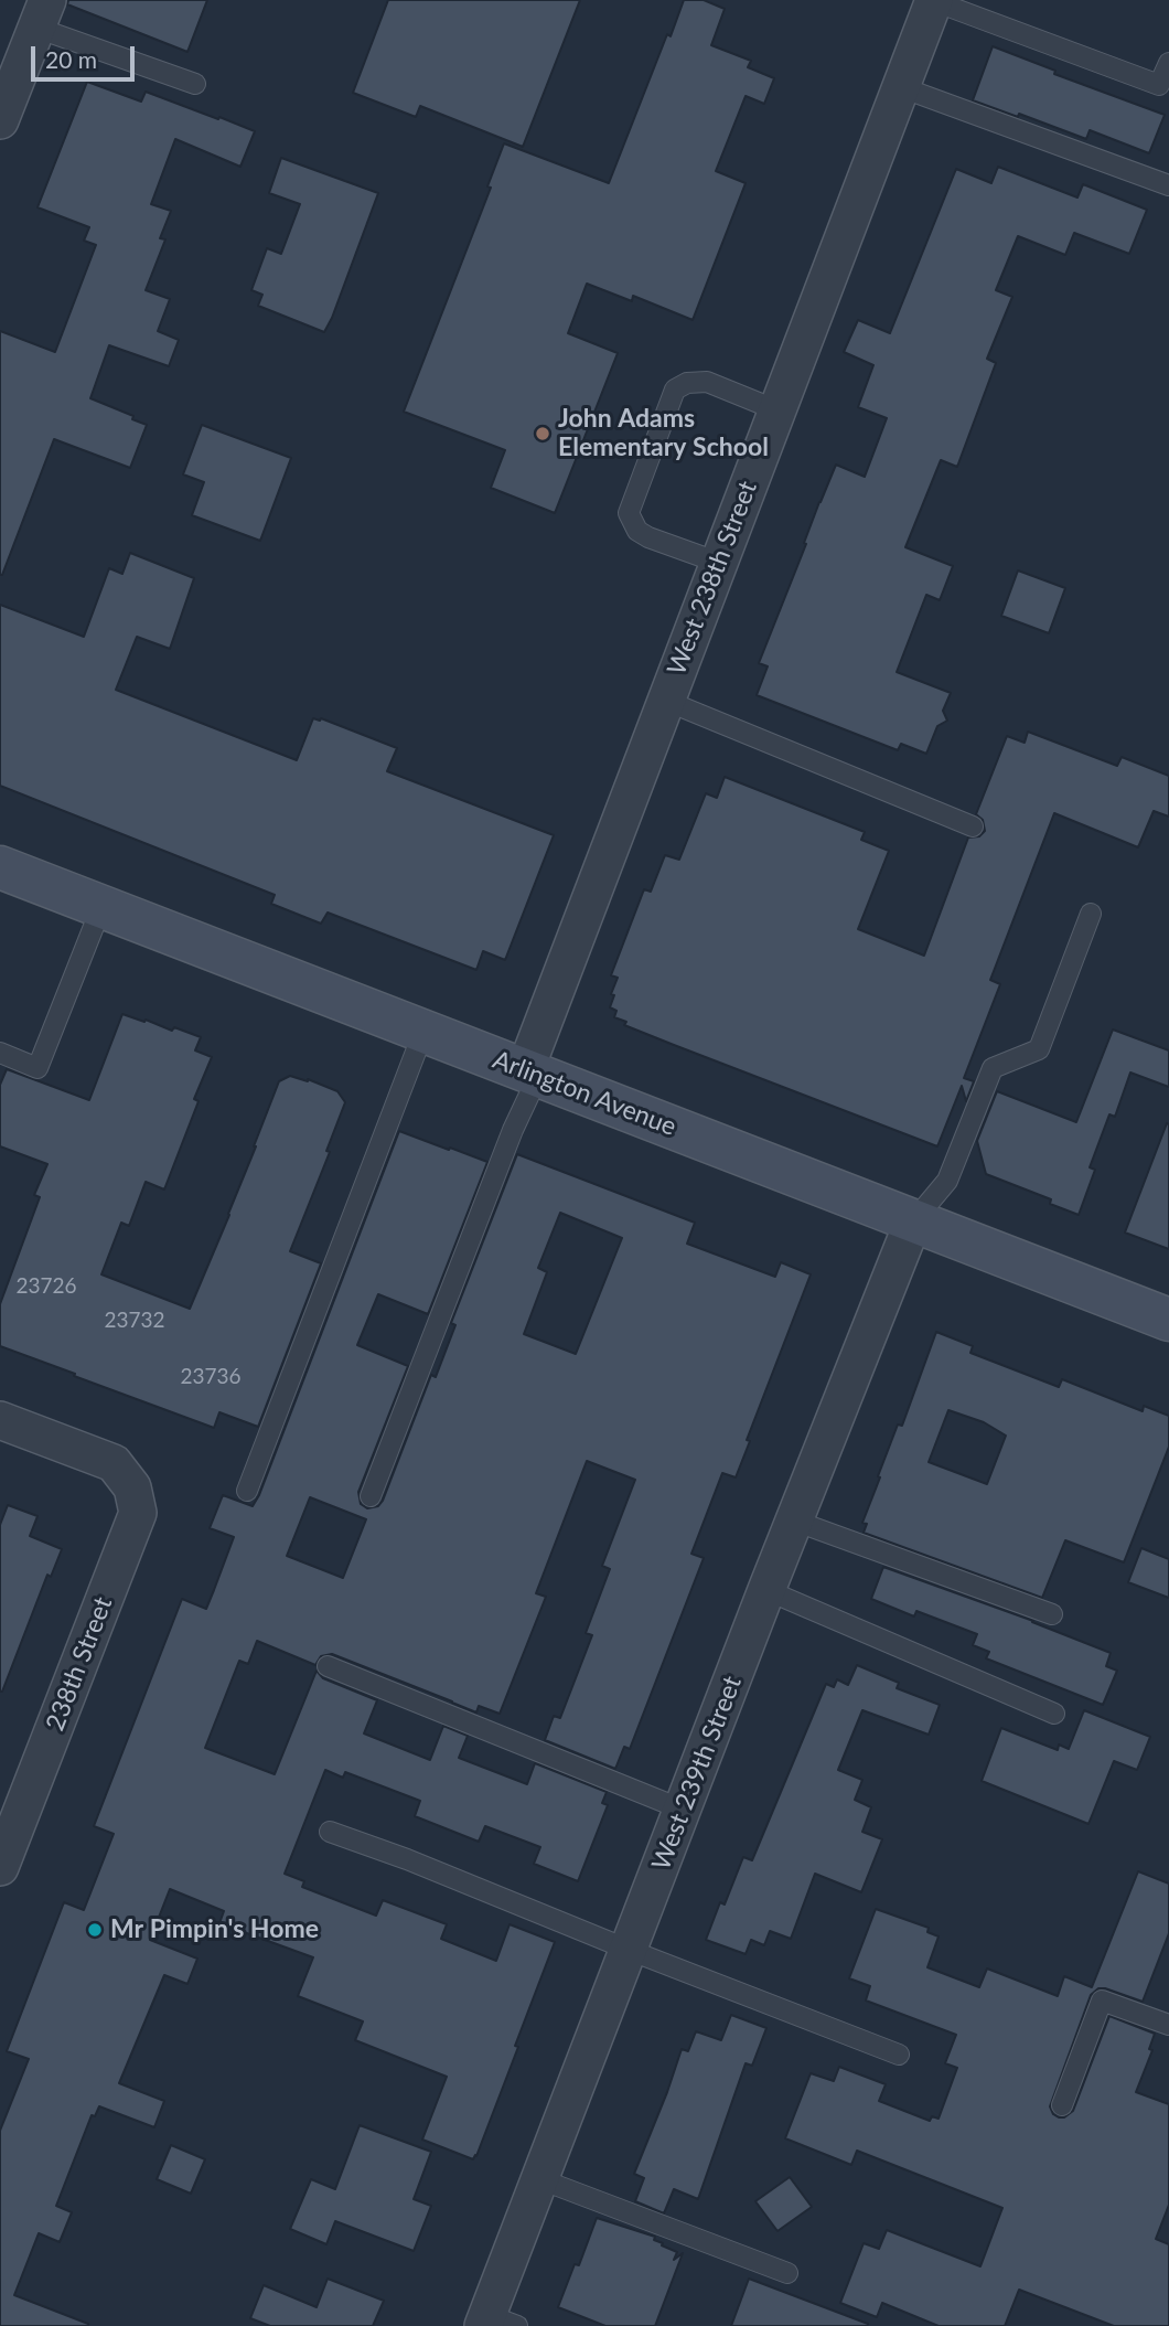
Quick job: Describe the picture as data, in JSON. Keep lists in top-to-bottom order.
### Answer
{
  "streets": {
    "main road": ["Arlington Avenue"],
    "street": ["West 238th Street", "238th Street", "West 239th Street"]
  },
  "crossings": [
    ["West 238th Street", "Arlington Avenue"],
    ["Arlington Avenue", "West 239th Street"]
  ],
  "places": ["John Adams Elementary School", "Mr Pimpin's Home"],
  "house_numbers": ["23726", "23732", "23736"],
  "scale_bar": "20 m"
}
